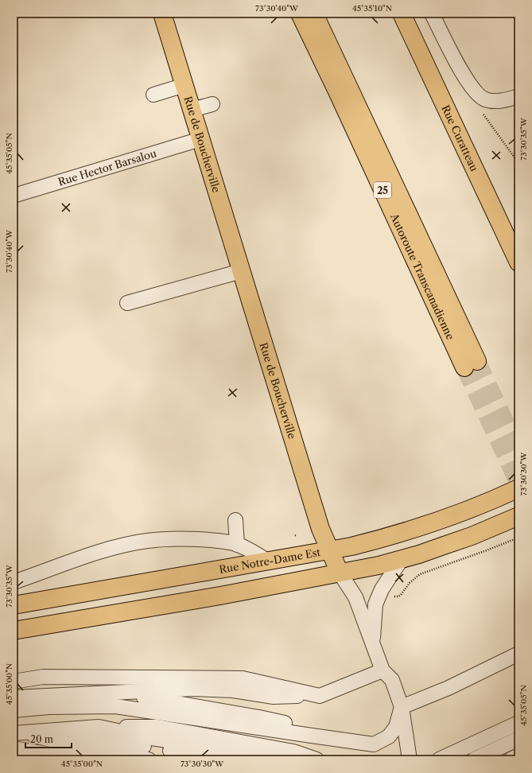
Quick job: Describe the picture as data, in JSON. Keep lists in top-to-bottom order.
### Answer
{
  "streets": {
    "main road": [
      "Rue Curatteau",
      "Rue de Boucherville",
      "25",
      "Autoroute Transcanadienne",
      "Rue Notre-Dame Est"
    ],
    "street": ["Rue Hector Barsalou"]
  },
  "crossings": [
    ["Rue de Boucherville", "Rue Hector Barsalou"],
    ["Rue de Boucherville", "Rue Notre-Dame Est"]
  ],
  "scale_bar": "20 m",
  "coordinates": [
    "73°30'40\"W",
    "45°35'10\"N",
    "73°30'35\"W",
    "45°35'05\"N",
    "73°30'30\"W",
    "45°35'00\"N"
  ]
}
